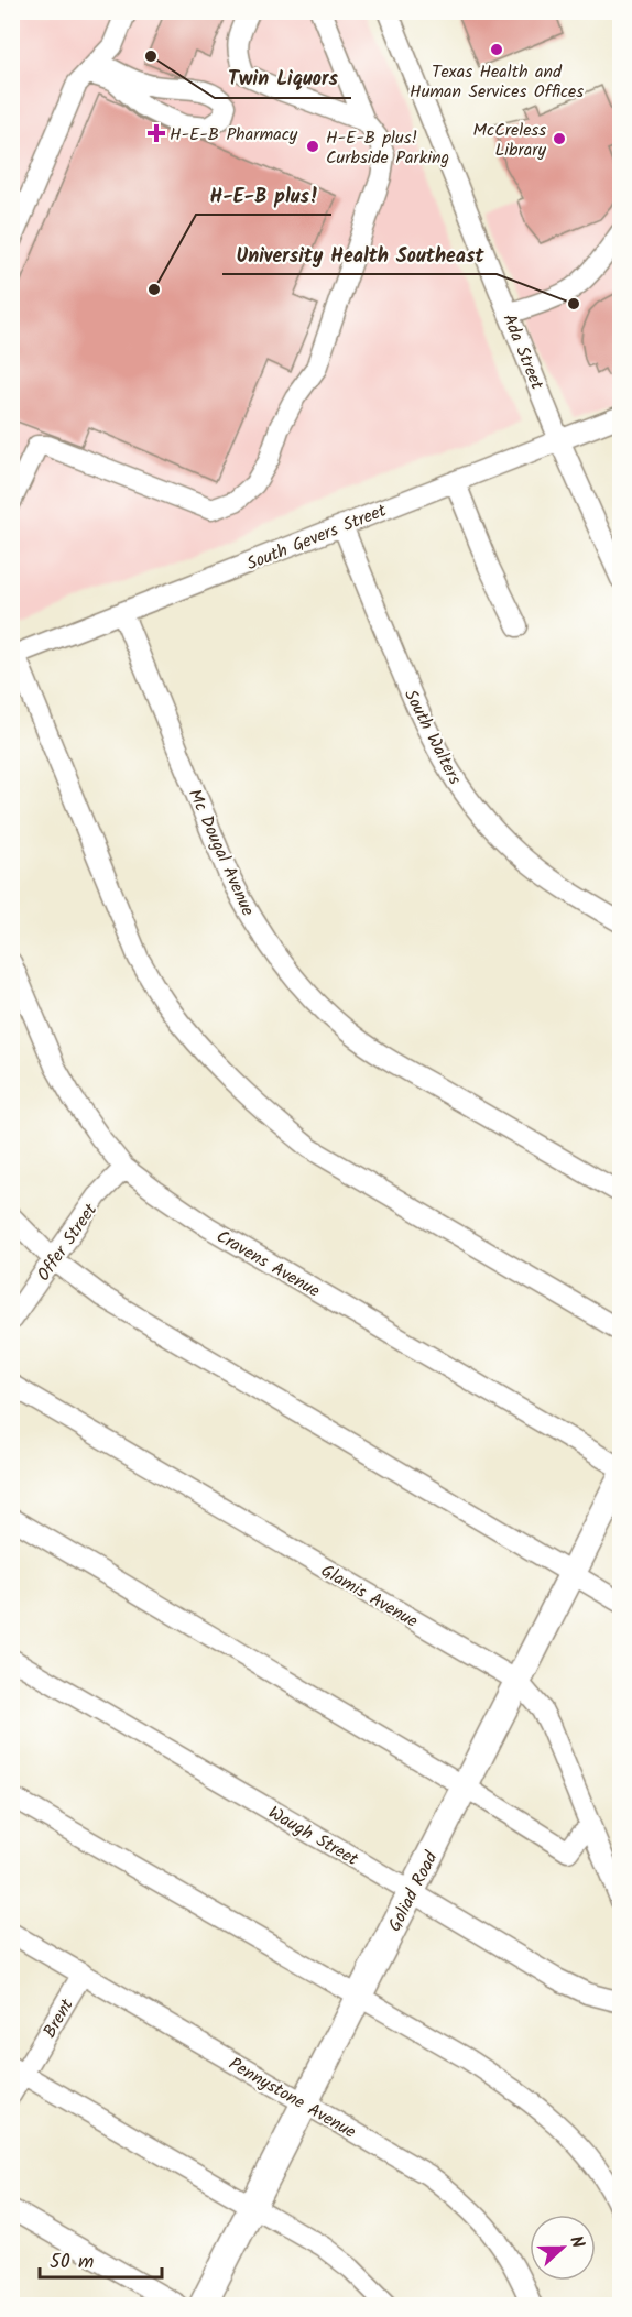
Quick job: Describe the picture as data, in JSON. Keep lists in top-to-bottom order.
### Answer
{
  "streets": {
    "main road": ["Goliad Road"],
    "street": [
      "Ada Street",
      "South Gevers Street",
      "South Walters",
      "Mc Dougal Avenue",
      "Offer Street",
      "Cravens Avenue",
      "Glamis Avenue",
      "Waugh Street",
      "Brent",
      "Pennystone Avenue"
    ]
  },
  "crossings": [
    ["Ada Street", "South Gevers Street"],
    ["South Gevers Street", "South Walters"],
    ["South Gevers Street", "Mc Dougal Avenue"],
    ["Offer Street", "Cravens Avenue"],
    ["Glamis Avenue", "Goliad Road"],
    ["Waugh Street", "Goliad Road"],
    ["Goliad Road", "Pennystone Avenue"],
    ["Brent", "Pennystone Avenue"]
  ],
  "places": {
    "other": [
      "Texas Health and Human Services Offices",
      "Twin Liquors",
      "McCreless Library",
      "H-E-B plus! Curbside Parking",
      "H-E-B plus!",
      "University Health Southeast"
    ],
    "health": ["H-E-B Pharmacy"]
  },
  "scale_bar": "50 m",
  "north": "right"
}
